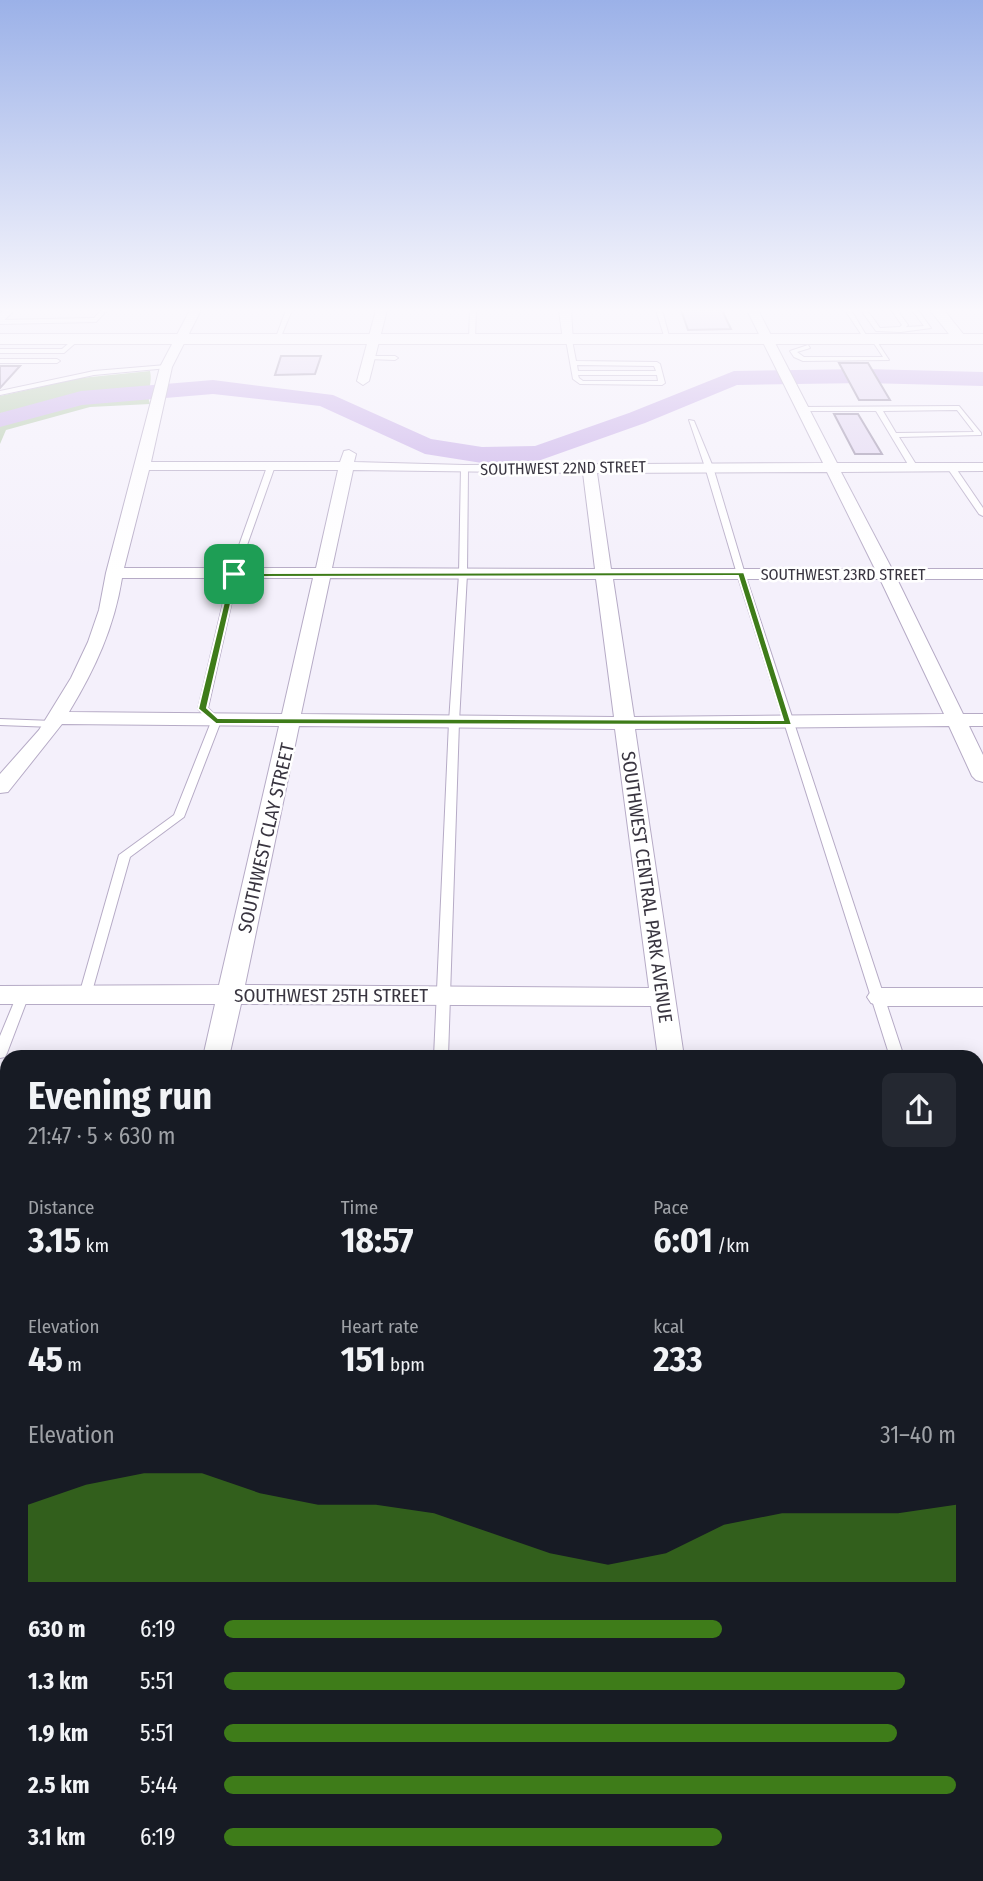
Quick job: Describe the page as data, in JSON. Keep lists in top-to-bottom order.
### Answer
{
  "streets": {
    "street": [
      "SOUTHWEST 22ND STREET",
      "SOUTHWEST 23RD STREET",
      "SOUTHWEST CLAY STREET",
      "SOUTHWEST CENTRAL PARK AVENUE",
      "SOUTHWEST 25TH STREET"
    ]
  },
  "crossings": [
    ["SOUTHWEST 22ND STREET", "SOUTHWEST CLAY STREET"],
    ["SOUTHWEST 22ND STREET", "SOUTHWEST CENTRAL PARK AVENUE"],
    ["SOUTHWEST 23RD STREET", "SOUTHWEST CLAY STREET"],
    ["SOUTHWEST 23RD STREET", "SOUTHWEST CENTRAL PARK AVENUE"],
    ["SOUTHWEST CLAY STREET", "SOUTHWEST 25TH STREET"],
    ["SOUTHWEST CENTRAL PARK AVENUE", "SOUTHWEST 25TH STREET"]
  ],
  "page": {
    "heading": ["Evening run", "21:47 · 5 × 630 m"],
    "stats": [
      ["Distance", "3.15 km"],
      ["Time", "18:57"],
      ["Pace", "6:01 /km"],
      ["Elevation", "45 m"],
      ["Heart rate", "151 bpm"],
      ["kcal", "233"]
    ],
    "chart": ["Elevation", "31–40 m"],
    "list": [
      {
        "name": "630 m",
        "note": "6:19"
      },
      {
        "name": "1.3 km",
        "note": "5:51"
      },
      {
        "name": "1.9 km",
        "note": "5:51"
      },
      {
        "name": "2.5 km",
        "note": "5:44"
      },
      {
        "name": "3.1 km",
        "note": "6:19"
      }
    ]
  }
}
